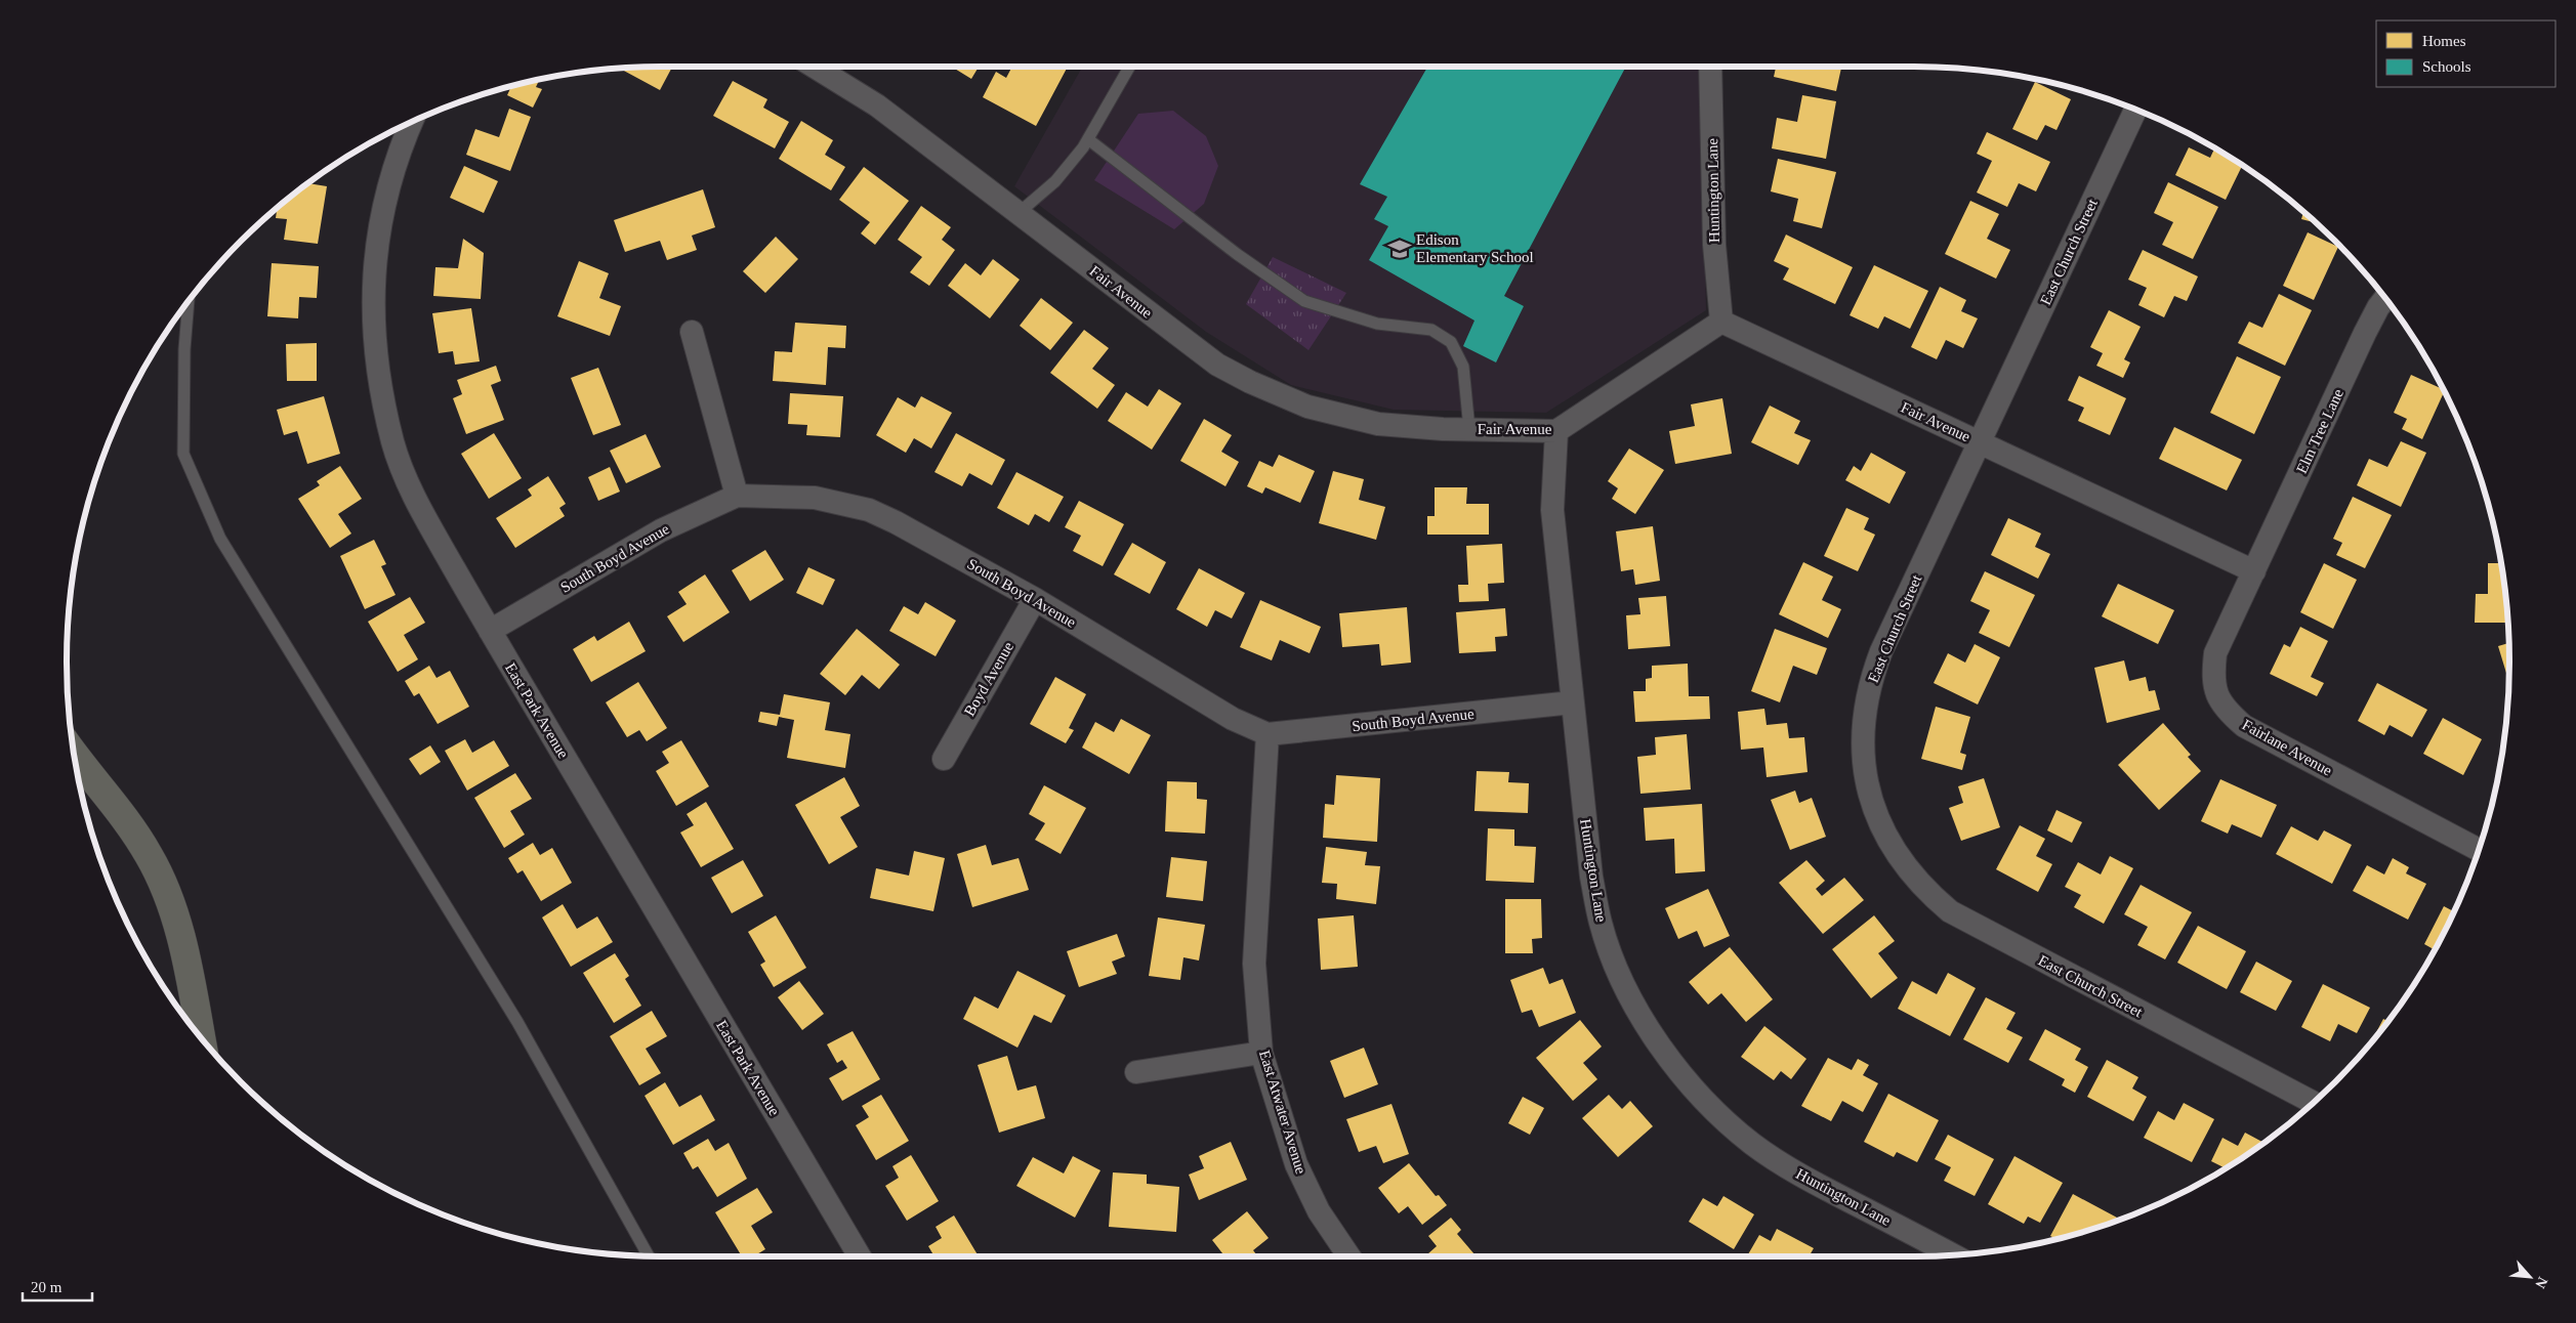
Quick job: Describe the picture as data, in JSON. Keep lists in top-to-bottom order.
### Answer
{
  "streets": {
    "street": [
      "Huntington Lane",
      "East Church Street",
      "Fair Avenue",
      "Elm Tree Lane",
      "South Boyd Avenue",
      "Boyd Avenue",
      "East Park Avenue",
      "Fairlane Avenue",
      "East Atwater Avenue"
    ]
  },
  "crossings": [
    ["Huntington Lane", "Fair Avenue"],
    ["Huntington Lane", "South Boyd Avenue"],
    ["East Church Street", "Fair Avenue"],
    ["Fair Avenue", "Elm Tree Lane"],
    ["Fair Avenue", "Fairlane Avenue"],
    ["Elm Tree Lane", "Fairlane Avenue"],
    ["South Boyd Avenue", "Boyd Avenue"],
    ["South Boyd Avenue", "East Park Avenue"],
    ["South Boyd Avenue", "East Atwater Avenue"]
  ],
  "places": {
    "school or university": ["Edison Elementary School"]
  },
  "legend": ["Homes", "Schools"],
  "scale_bar": "20 m",
  "north": "bottom right"
}
